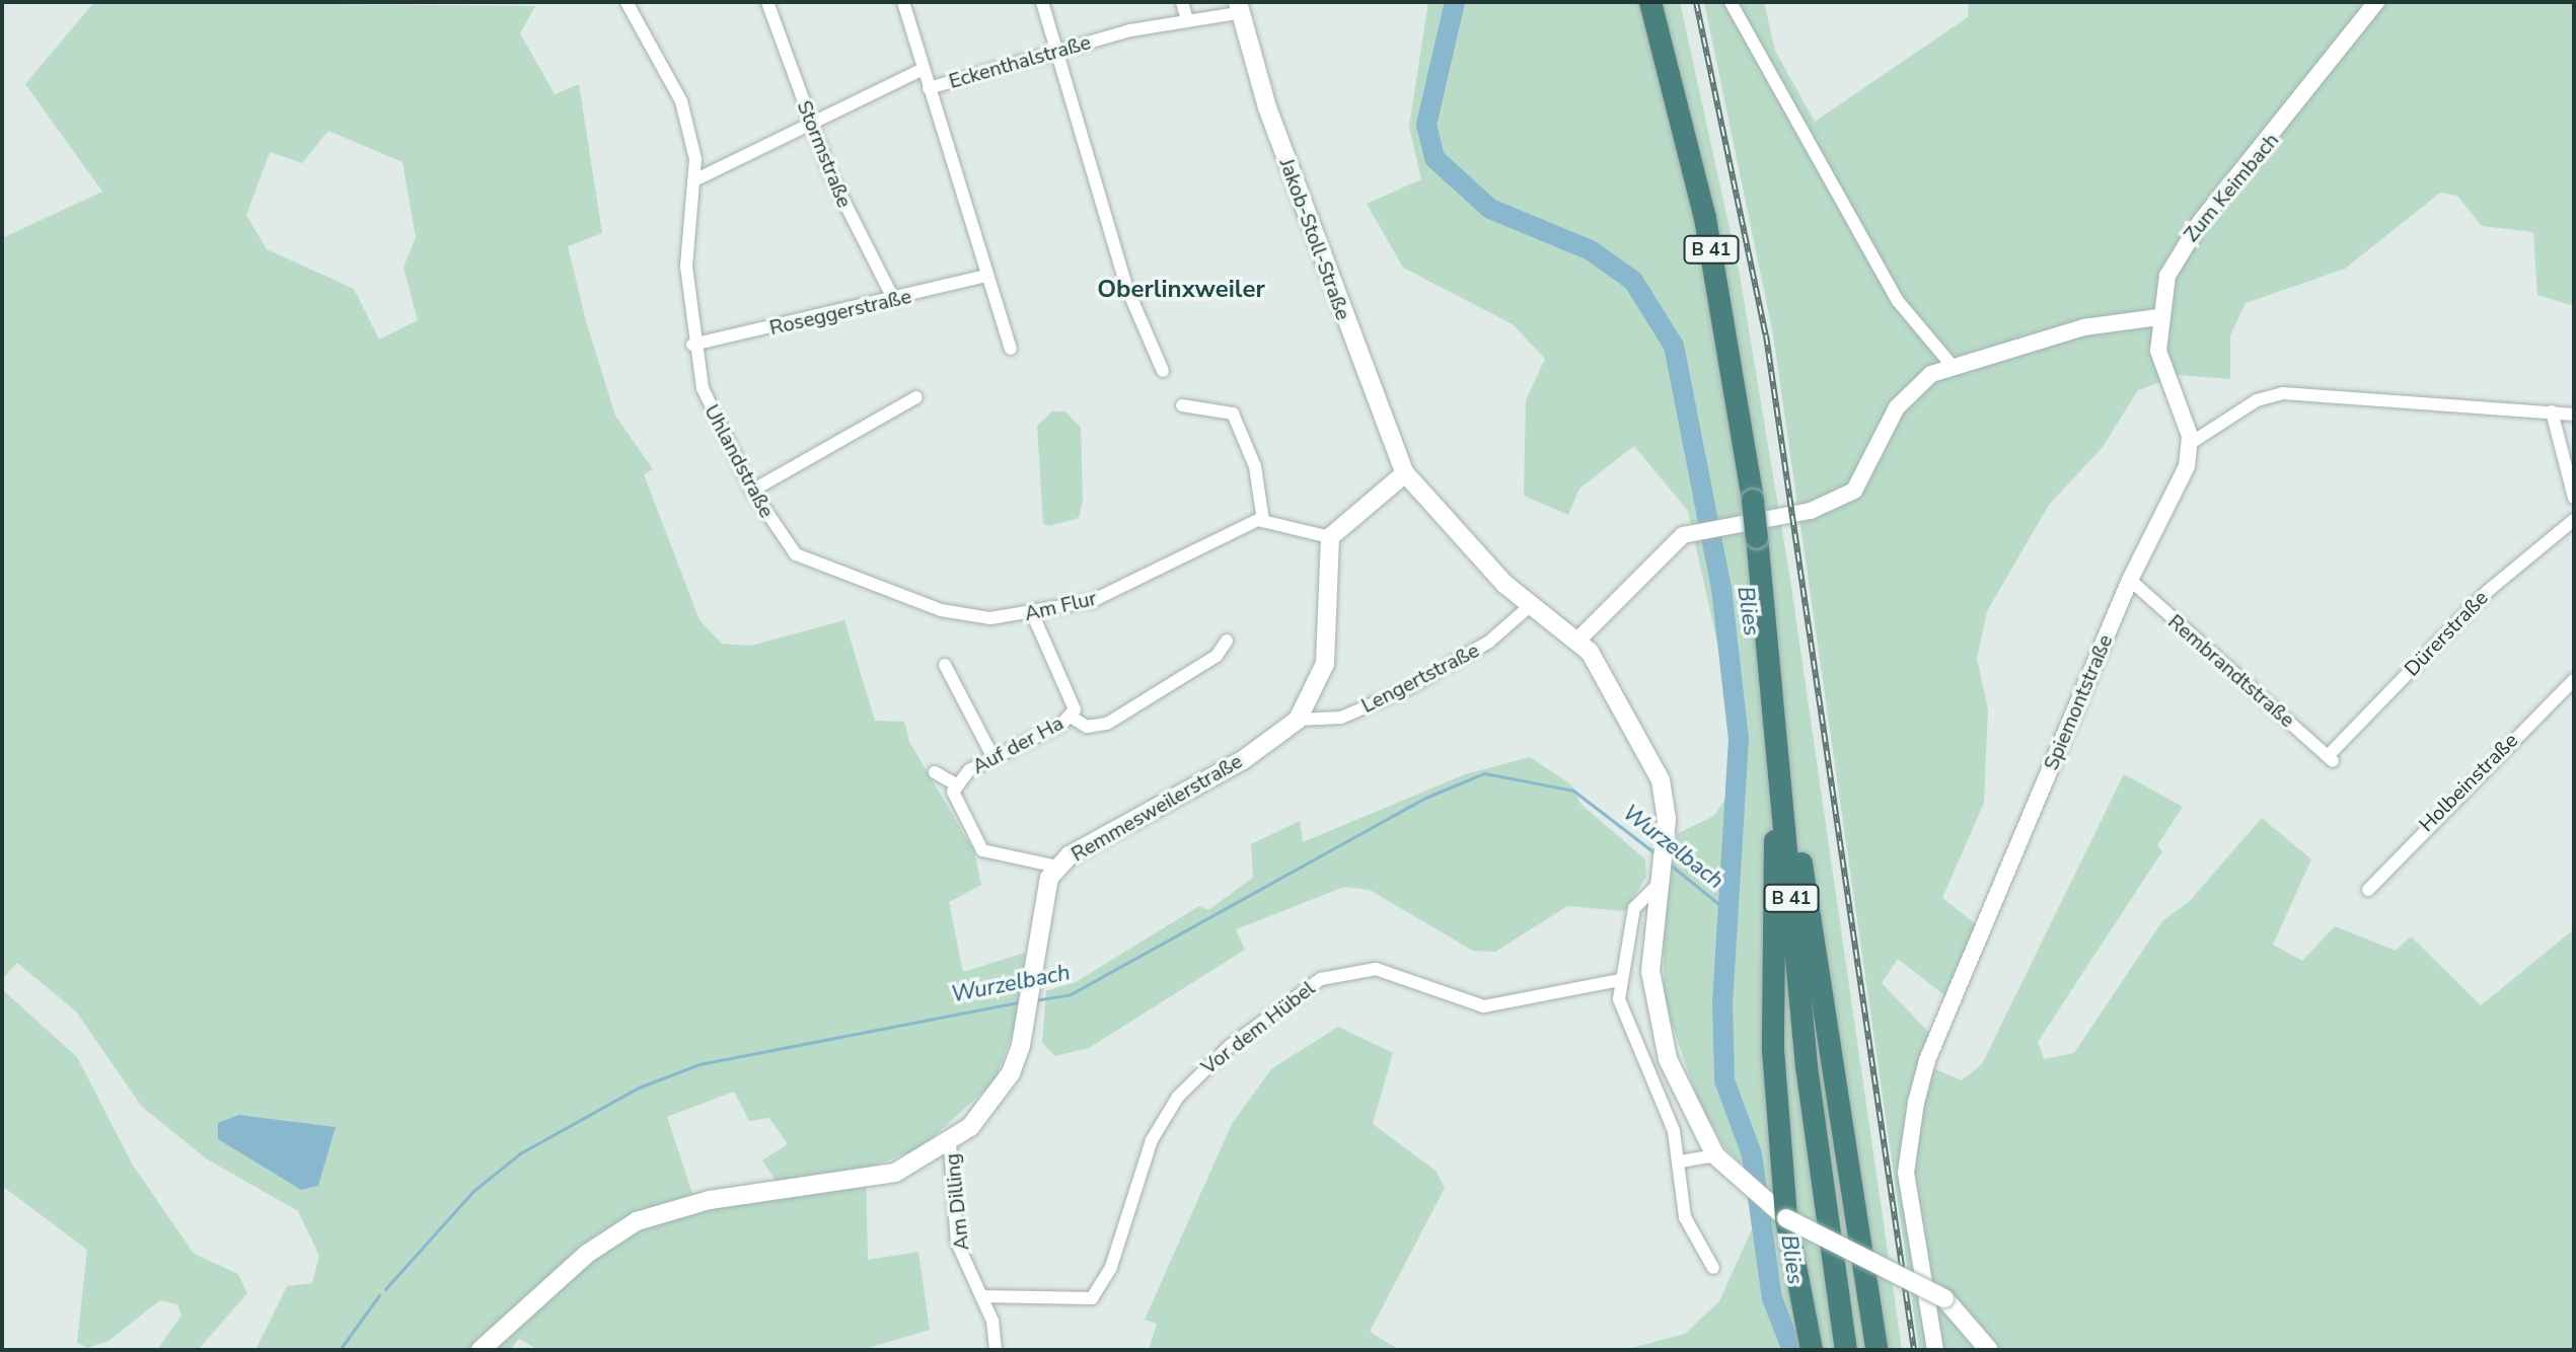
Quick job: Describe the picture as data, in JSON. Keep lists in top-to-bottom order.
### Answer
{
  "streets": {
    "highway": ["B 41"],
    "main road": ["Jakob-Stoll-Straße", "Remmesweilerstraße"],
    "street": [
      "Eckenthalstraße",
      "Stormstraße",
      "Zum Keimbach",
      "Roseggerstraße",
      "Uhlandstraße",
      "Am Flur",
      "Dürerstraße",
      "Rembrandtstraße",
      "Lengertstraße",
      "Spiemontstraße",
      "Auf der Ha",
      "Holbeinstraße",
      "Vor dem Hübel",
      "Am Dilling"
    ]
  },
  "crossings": [
    ["Eckenthalstraße", "Jakob-Stoll-Straße"],
    ["Eckenthalstraße", "Roseggerstraße"],
    ["Stormstraße", "Roseggerstraße"],
    ["Zum Keimbach", "Spiemontstraße"],
    ["Roseggerstraße", "Uhlandstraße"],
    ["Uhlandstraße", "Am Flur"],
    ["Am Flur", "Auf der Ha"],
    ["Dürerstraße", "Rembrandtstraße"],
    ["Rembrandtstraße", "Spiemontstraße"],
    ["Lengertstraße", "Remmesweilerstraße"],
    ["Auf der Ha", "Remmesweilerstraße"],
    ["Remmesweilerstraße", "Am Dilling"],
    ["Vor dem Hübel", "Am Dilling"]
  ],
  "districts": ["Oberlinxweiler"],
  "water": ["Blies", "Wurzelbach"]
}
